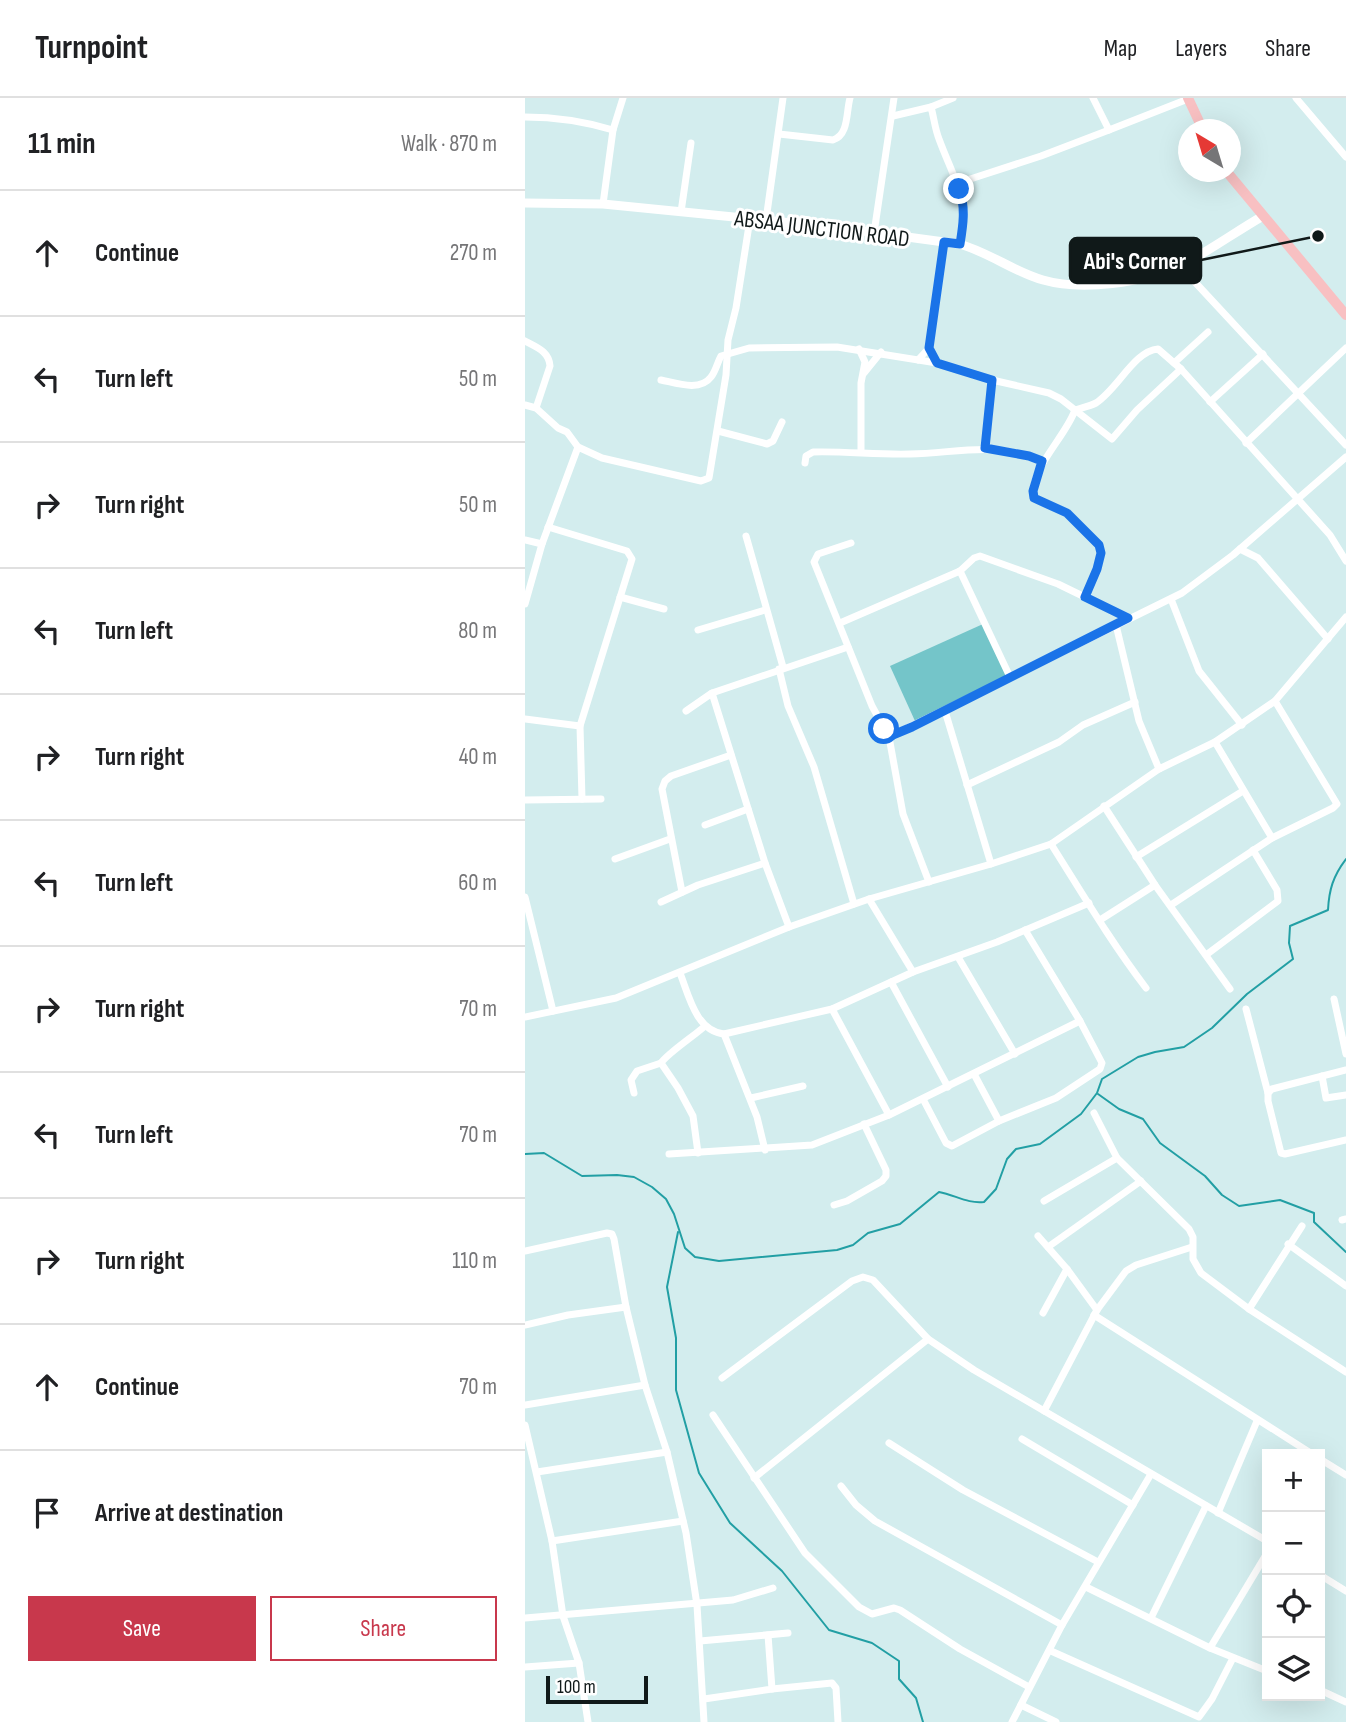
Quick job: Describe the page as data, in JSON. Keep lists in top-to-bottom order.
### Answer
{
  "streets": {
    "street": ["ABSAA JUNCTION ROAD"]
  },
  "places": ["Abi's Corner"],
  "scale_bar": "100 m",
  "north": "top left",
  "page": {
    "header": "Turnpoint",
    "nav": ["Map", "Layers", "Share"],
    "heading": ["11 min", "Walk · 870 m"],
    "list": [
      ["Continue", "270 m"],
      ["Turn left", "50 m"],
      ["Turn right", "50 m"],
      ["Turn left", "80 m"],
      ["Turn right", "40 m"],
      ["Turn left", "60 m"],
      ["Turn right", "70 m"],
      ["Turn left", "70 m"],
      ["Turn right", "110 m"],
      ["Continue", "70 m"],
      "Arrive at destination"
    ],
    "map_buttons": ["+", "−"],
    "buttons": ["Save", "Share"],
    "scale": "100 m"
  }
}
